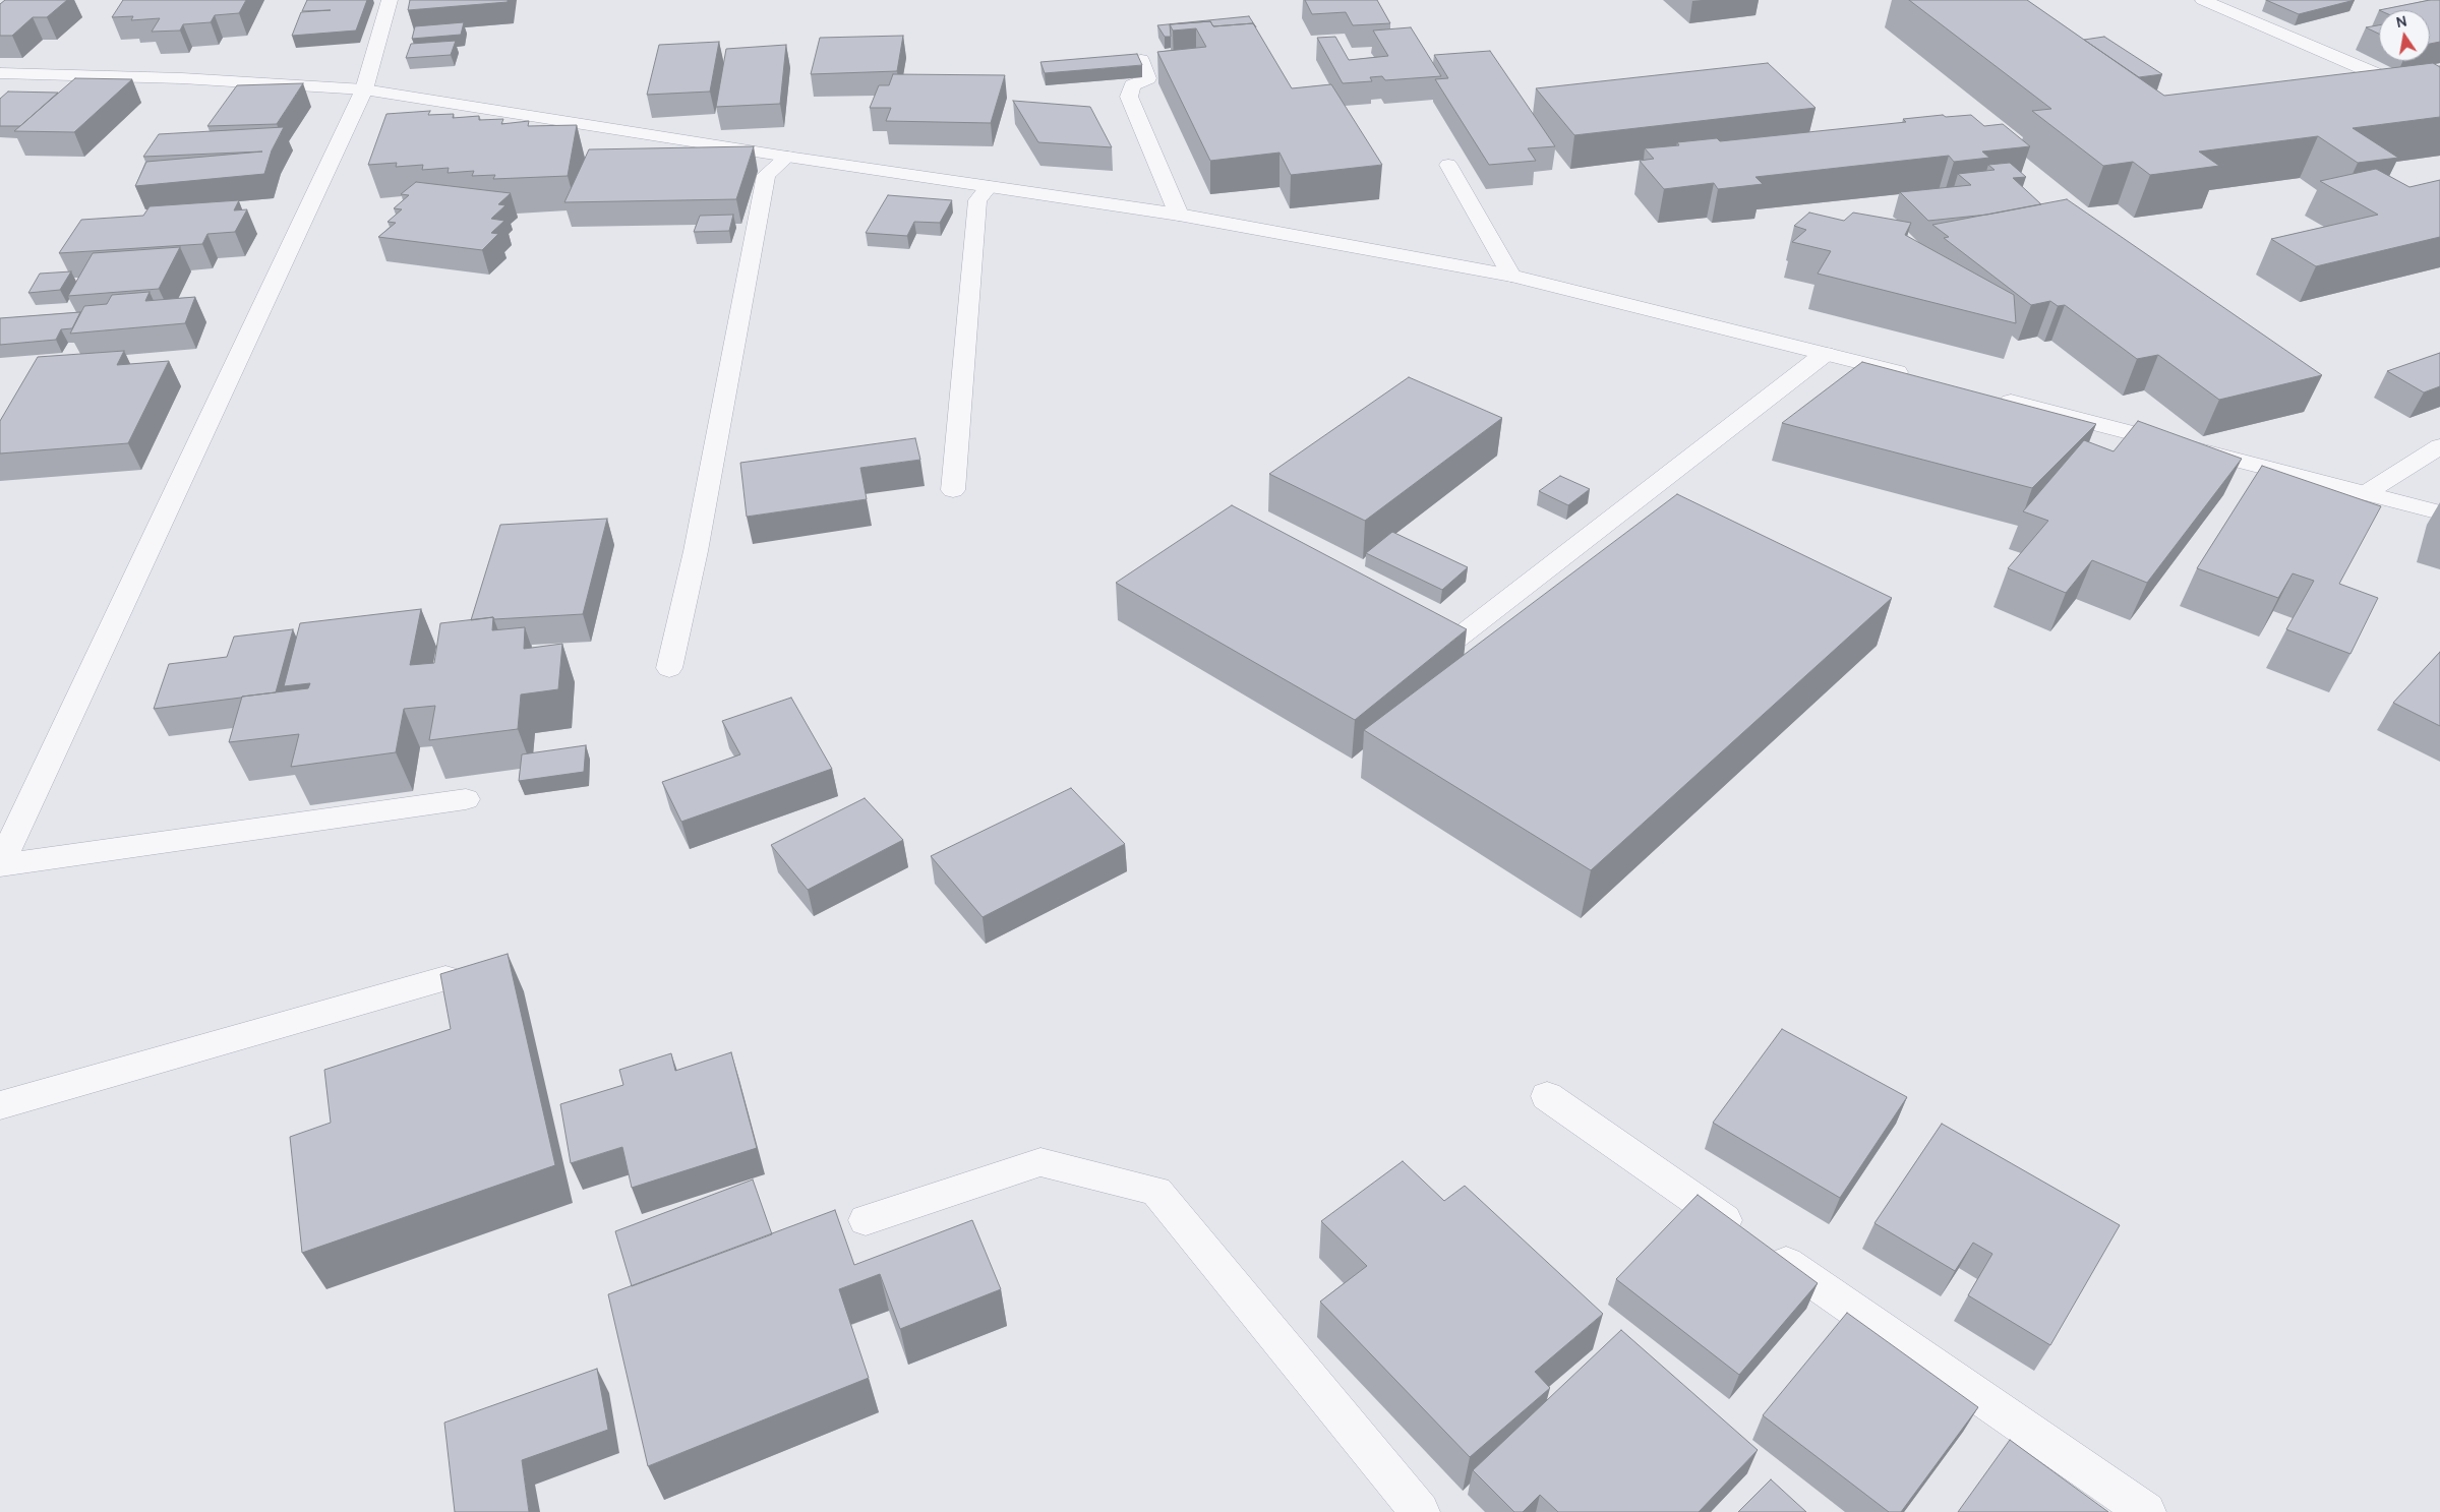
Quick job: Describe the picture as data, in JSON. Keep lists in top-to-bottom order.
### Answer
{
  "north": "top"
}
